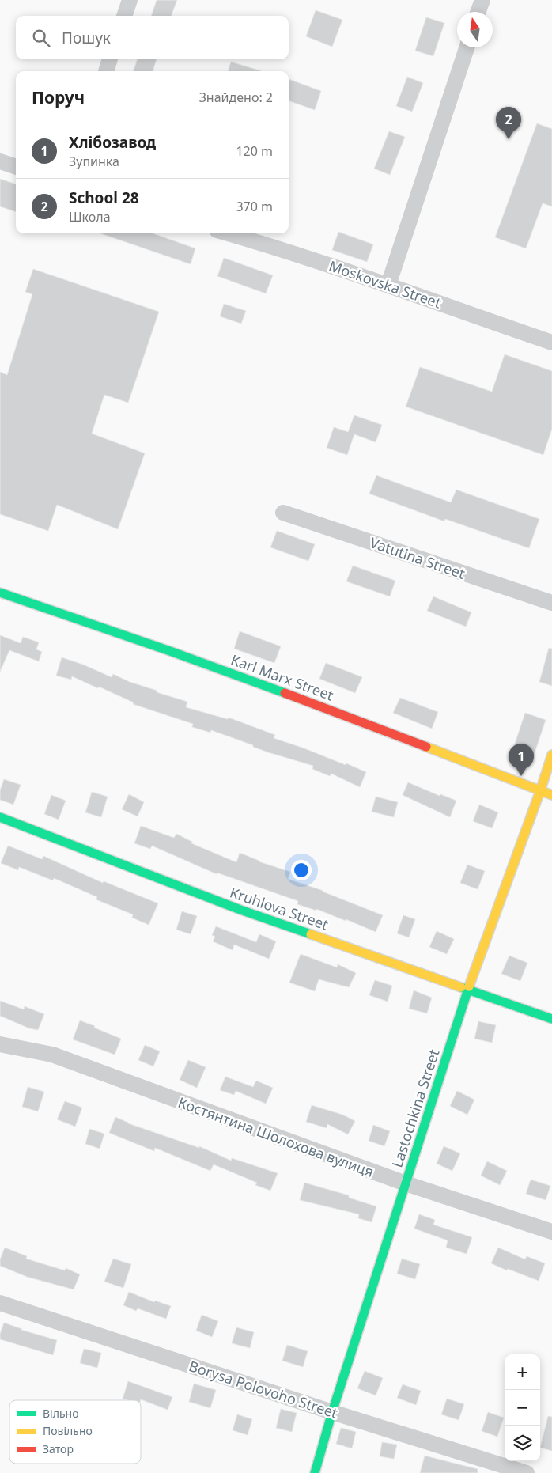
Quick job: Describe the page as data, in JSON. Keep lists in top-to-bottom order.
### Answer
{
  "streets": {
    "street": [
      "Moskovska Street",
      "Vatutina Street",
      "Karl Marx Street",
      "Kruhlova Street",
      "Lastochkina Street",
      "Костянтина Шолохова вулиця",
      "Borysa Polovoho Street"
    ]
  },
  "crossings": [
    ["Karl Marx Street", "Lastochkina Street"],
    ["Kruhlova Street", "Lastochkina Street"],
    ["Lastochkina Street", "Костянтина Шолохова вулиця"],
    ["Lastochkina Street", "Borysa Polovoho Street"]
  ],
  "legend": ["Вільно", "Повільно", "Затор"],
  "north": "top",
  "page": {
    "search": "Пошук",
    "heading": ["Поруч", "Знайдено: 2"],
    "pins": ["2", "1"],
    "list": [
      {
        "mark": "1",
        "name": "Хлібозавод",
        "note": "Зупинка",
        "value": "120 m"
      },
      {
        "mark": "2",
        "name": "School 28",
        "note": "Школа",
        "value": "370 m"
      }
    ],
    "map_buttons": ["+", "−"]
  }
}
